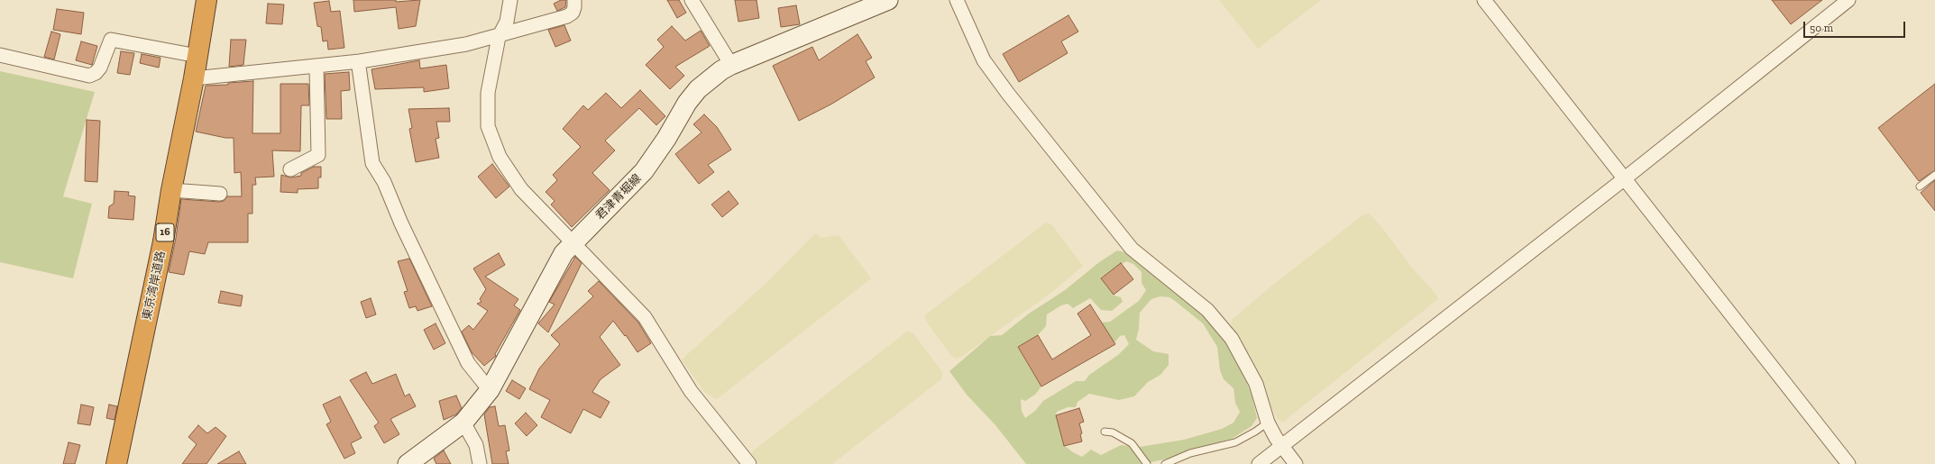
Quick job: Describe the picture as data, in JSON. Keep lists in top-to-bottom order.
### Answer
{
  "streets": {
    "highway": ["16", "東京湾岸道路"],
    "main road": ["君津青堀線"]
  },
  "scale_bar": "50 m"
}
